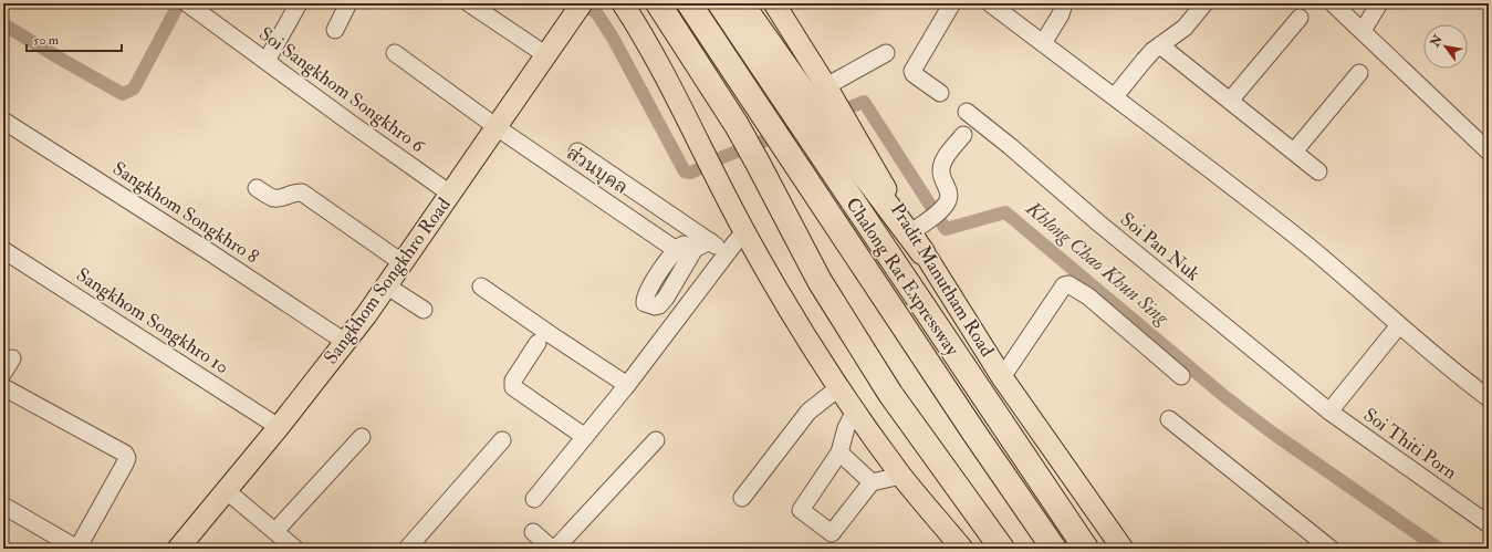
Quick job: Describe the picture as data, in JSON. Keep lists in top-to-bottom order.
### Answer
{
  "streets": {
    "highway": ["Chalong Rat Expressway"],
    "main road": ["Pradit Manutham Road", "Sangkhom Songkhro Road"],
    "street": [
      "Soi Sangkhom Songkhro 6",
      "ส่วนบุคล",
      "Sangkhom Songkhro 8",
      "Soi Pan Nuk",
      "Sangkhom Songkhro 10",
      "Soi Thiti Porn"
    ]
  },
  "crossings": [
    ["Soi Sangkhom Songkhro 6", "Sangkhom Songkhro Road"],
    ["ส่วนบุคล", "Sangkhom Songkhro Road"],
    ["Sangkhom Songkhro 8", "Sangkhom Songkhro Road"],
    ["Soi Pan Nuk", "Soi Thiti Porn"],
    ["Sangkhom Songkhro Road", "Sangkhom Songkhro 10"]
  ],
  "water": ["Khlong Chao Khun Sing"],
  "scale_bar": "50 m",
  "north": "top left"
}
